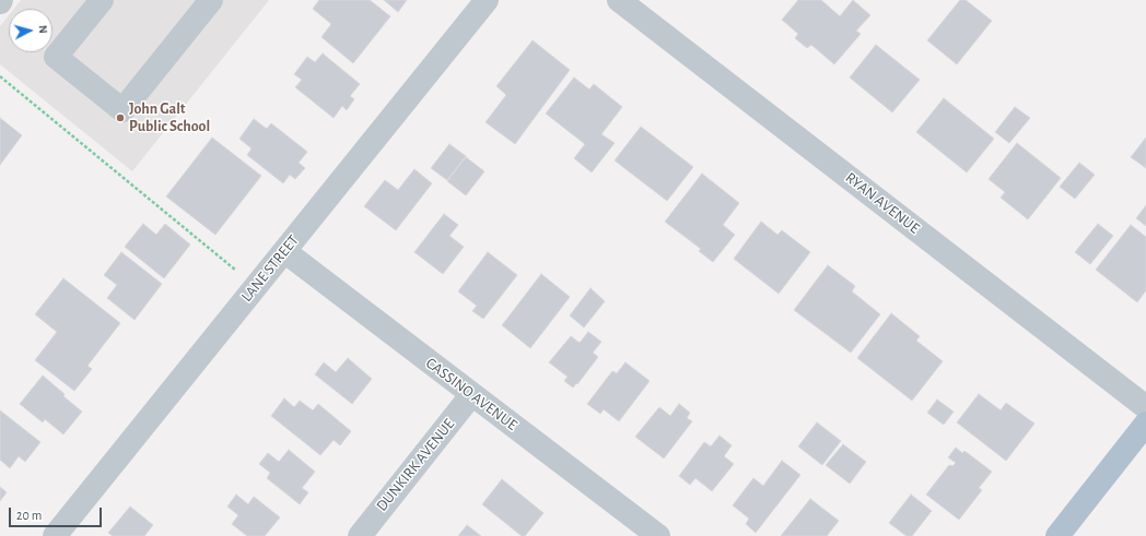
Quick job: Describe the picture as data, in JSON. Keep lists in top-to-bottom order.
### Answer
{
  "streets": {
    "street": [
      "RYAN AVENUE",
      "LANE STREET",
      "CASSINO AVENUE",
      "DUNKIRK AVENUE"
    ]
  },
  "crossings": [
    ["LANE STREET", "CASSINO AVENUE"],
    ["CASSINO AVENUE", "DUNKIRK AVENUE"]
  ],
  "places": ["John Galt Public School"],
  "scale_bar": "20 m",
  "north": "right"
}
